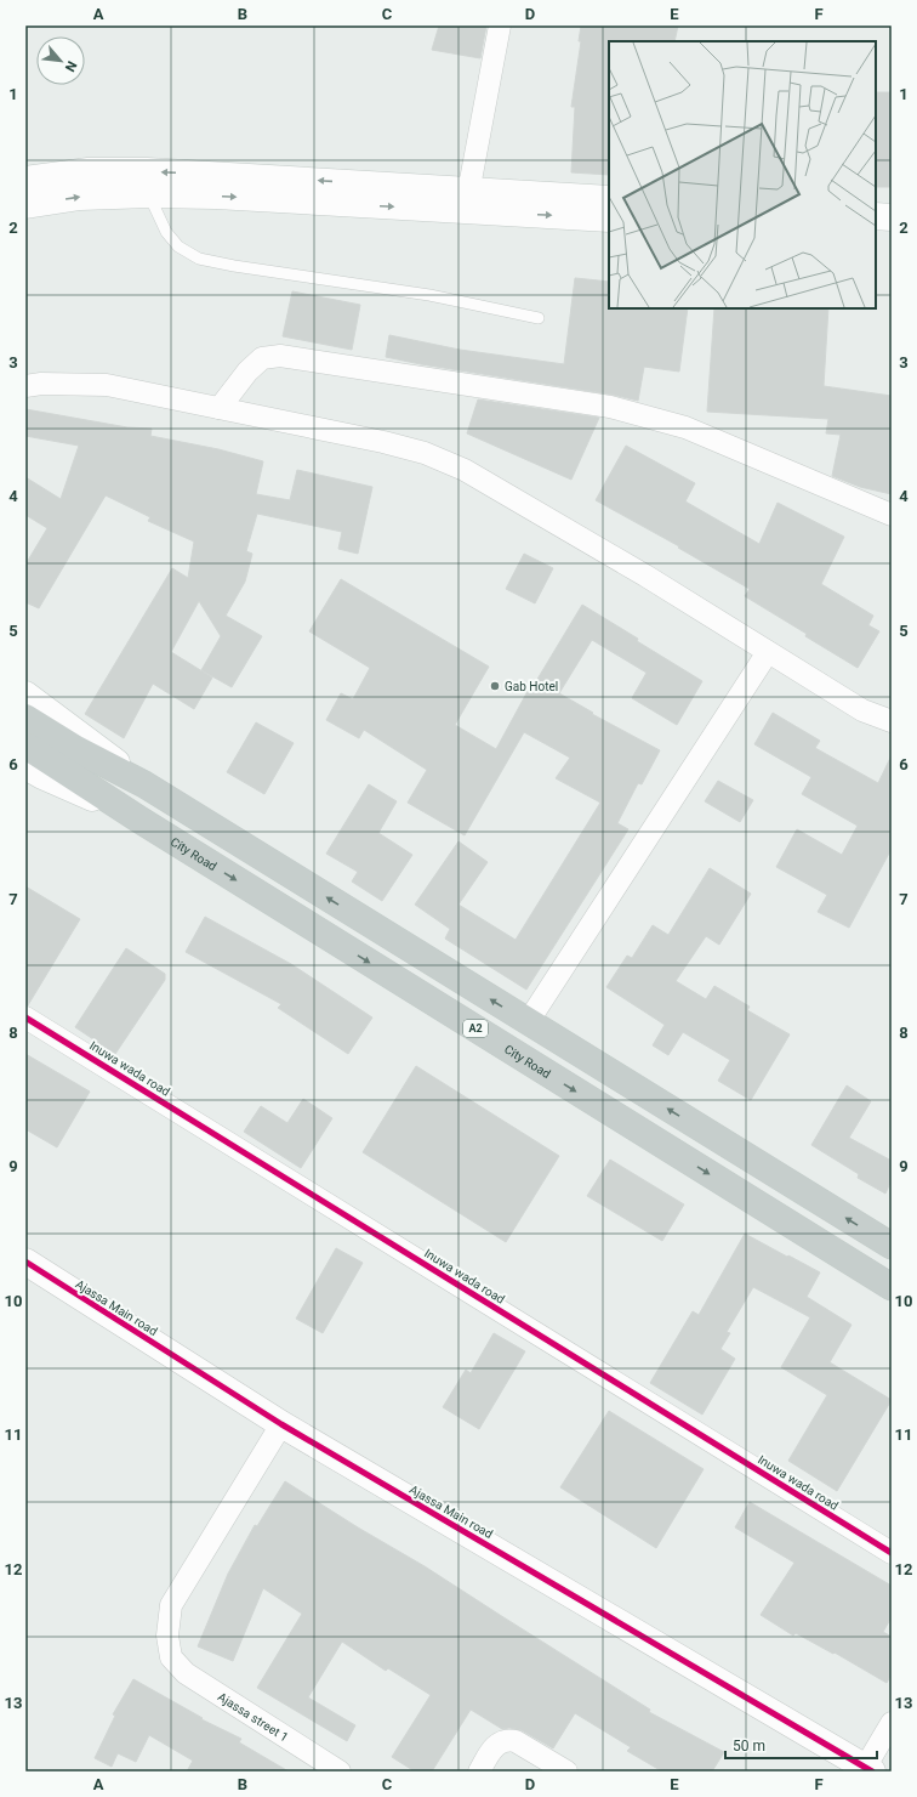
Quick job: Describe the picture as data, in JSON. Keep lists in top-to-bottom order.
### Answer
{
  "streets": {
    "highway": ["City Road", "A2"],
    "main road": ["Ajassa Main road"],
    "street": ["Inuwa wada road", "Ajassa street 1"]
  },
  "crossings": [
    ["City Road", "A2"],
    ["Ajassa Main road", "Ajassa street 1"]
  ],
  "places": ["Gab Hotel"],
  "scale_bar": "50 m",
  "north": "bottom right",
  "grid": {
    "columns": [
      "A",
      "B",
      "C",
      "D",
      "E",
      "F"
    ],
    "rows": [
      "1",
      "2",
      "3",
      "4",
      "5",
      "6",
      "7",
      "8",
      "9",
      "10",
      "11",
      "12",
      "13"
    ]
  }
}
